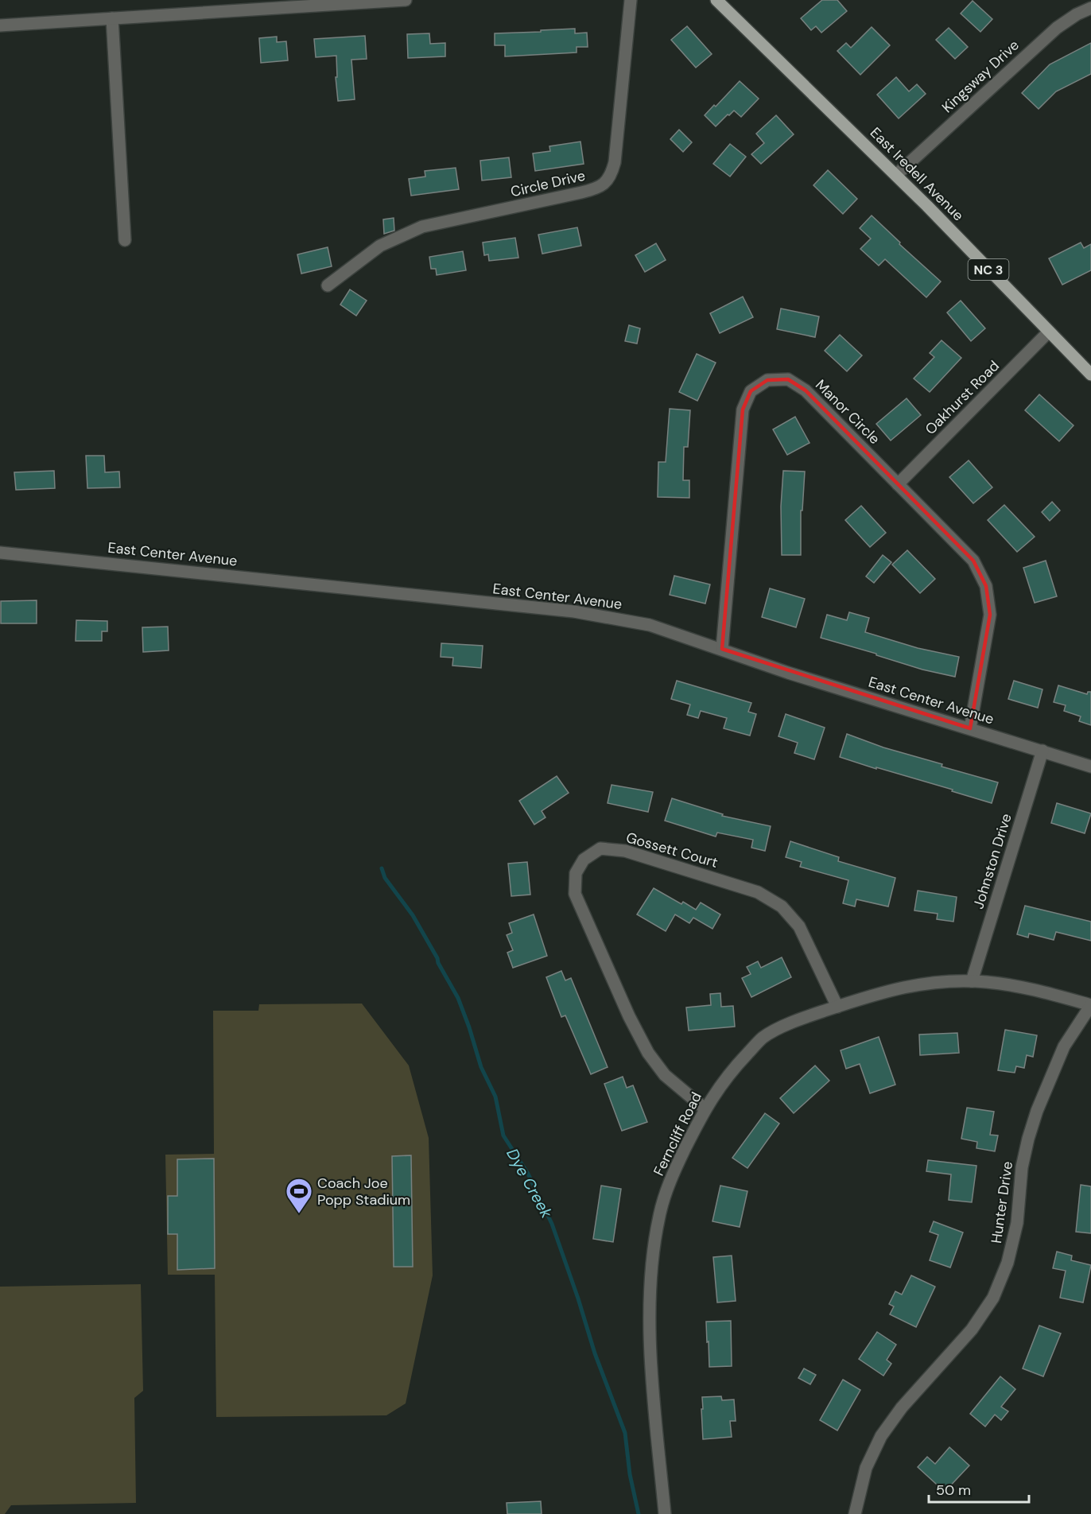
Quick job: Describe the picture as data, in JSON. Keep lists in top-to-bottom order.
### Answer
{
  "streets": {
    "main road": ["East Iredell Avenue", "NC 3"],
    "street": [
      "Kingsway Drive",
      "Circle Drive",
      "Oakhurst Road",
      "Manor Circle",
      "East Center Avenue",
      "Gossett Court",
      "Johnston Drive",
      "Ferncliff Road",
      "Hunter Drive"
    ]
  },
  "crossings": [
    ["Kingsway Drive", "East Iredell Avenue"],
    ["East Iredell Avenue", "Oakhurst Road"],
    ["Oakhurst Road", "Manor Circle"],
    ["Manor Circle", "East Center Avenue"],
    ["East Center Avenue", "Johnston Drive"],
    ["Gossett Court", "Ferncliff Road"],
    ["Johnston Drive", "Ferncliff Road"],
    ["Ferncliff Road", "Hunter Drive"]
  ],
  "water": ["Dye Creek"],
  "places": {
    "sports": ["Coach Joe Popp Stadium"]
  },
  "scale_bar": "50 m"
}
